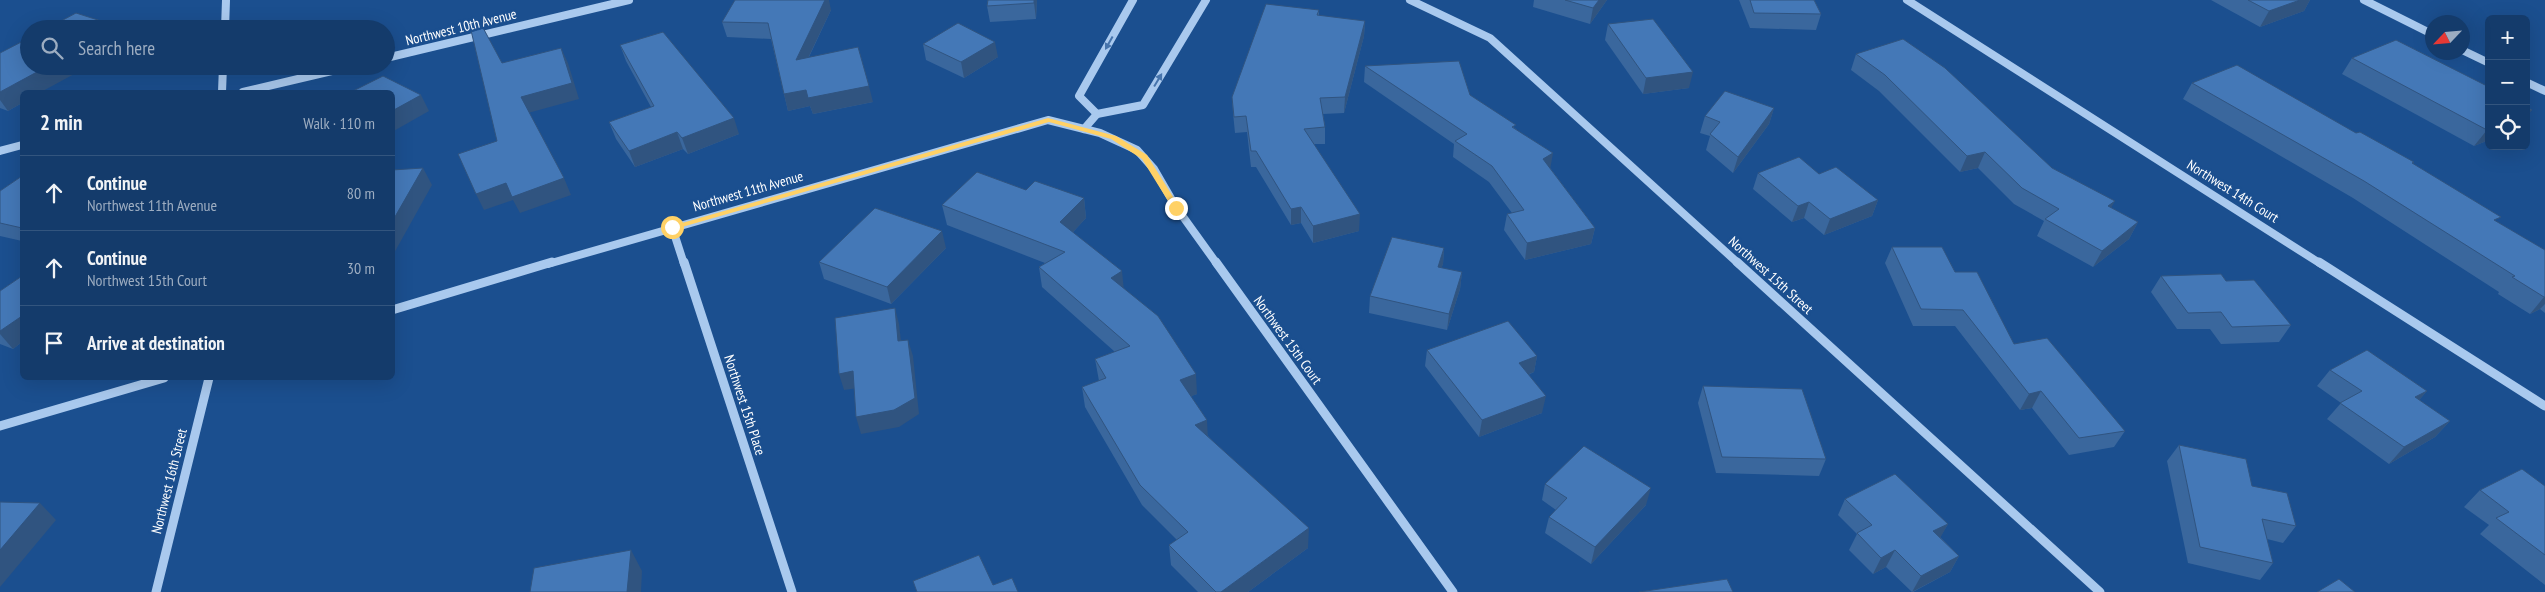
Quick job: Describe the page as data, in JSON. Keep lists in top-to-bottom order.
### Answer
{
  "streets": {
    "street": [
      "Northwest 10th Avenue",
      "Northwest 11th Avenue",
      "Northwest 14th Court",
      "Northwest 15th Street",
      "Northwest 15th Court",
      "Northwest 15th Place",
      "Northwest 16th Street"
    ]
  },
  "crossings": [
    ["Northwest 11th Avenue", "Northwest 15th Court"],
    ["Northwest 11th Avenue", "Northwest 15th Place"]
  ],
  "north": "bottom left",
  "page": {
    "map_buttons": ["+", "−"],
    "search": "Search here",
    "heading": ["2 min", "Walk · 110 m"],
    "list": [
      ["Continue", "Northwest 11th Avenue", "80 m"],
      ["Continue", "Northwest 15th Court", "30 m"],
      "Arrive at destination"
    ]
  }
}
